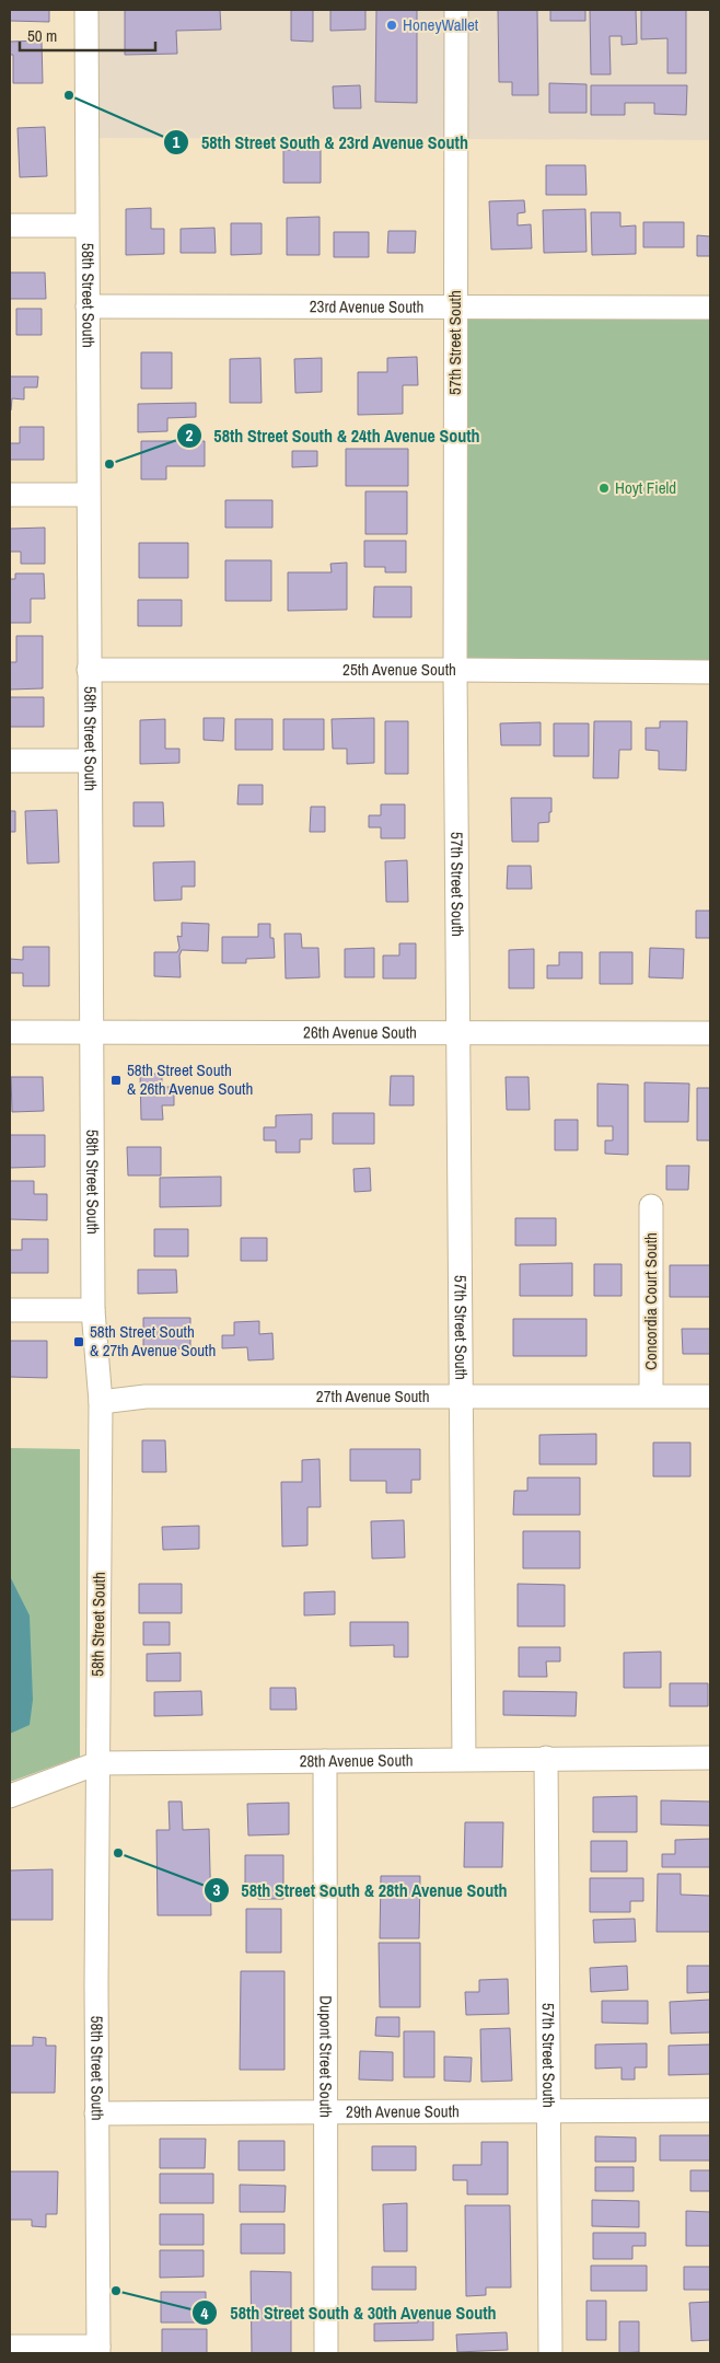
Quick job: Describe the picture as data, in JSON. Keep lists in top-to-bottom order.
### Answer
{
  "streets": {
    "street": [
      "58th Street South",
      "23rd Avenue South",
      "57th Street South",
      "25th Avenue South",
      "26th Avenue South",
      "Concordia Court South",
      "27th Avenue South",
      "28th Avenue South",
      "Dupont Street South",
      "29th Avenue South"
    ]
  },
  "crossings": [
    ["58th Street South", "23rd Avenue South"],
    ["58th Street South", "25th Avenue South"],
    ["58th Street South", "26th Avenue South"],
    ["58th Street South", "27th Avenue South"],
    ["58th Street South", "28th Avenue South"],
    ["58th Street South", "29th Avenue South"],
    ["23rd Avenue South", "57th Street South"],
    ["57th Street South", "25th Avenue South"],
    ["57th Street South", "26th Avenue South"],
    ["57th Street South", "27th Avenue South"],
    ["57th Street South", "28th Avenue South"],
    ["57th Street South", "29th Avenue South"],
    ["Concordia Court South", "27th Avenue South"],
    ["28th Avenue South", "Dupont Street South"],
    ["Dupont Street South", "29th Avenue South"]
  ],
  "places": {
    "other": [
      "HoneyWallet",
      "58th Street South & 23rd Avenue South",
      "58th Street South & 24th Avenue South",
      "Hoyt Field",
      "58th Street South & 28th Avenue South",
      "58th Street South & 30th Avenue South"
    ],
    "transit": ["58th Street South & 26th Avenue South", "58th Street South & 27th Avenue South"]
  },
  "scale_bar": "50 m"
}
